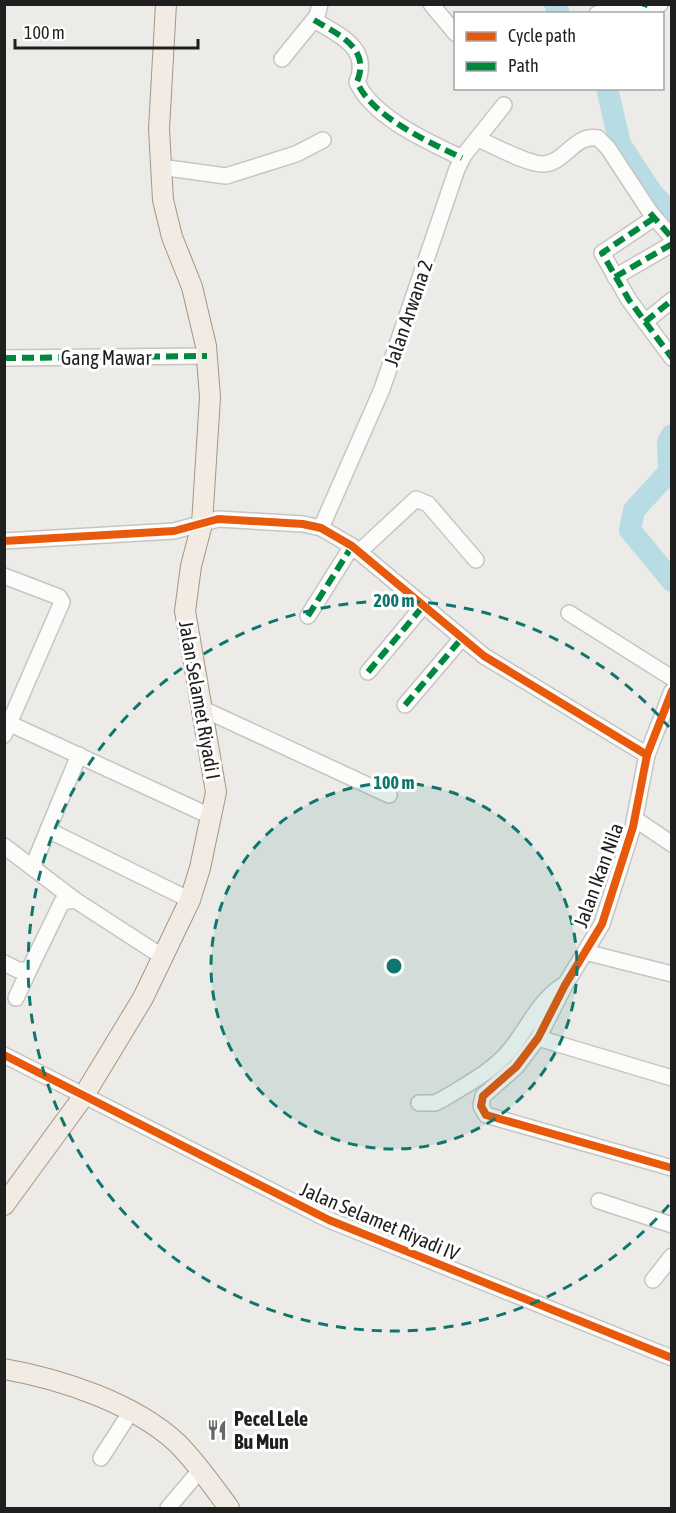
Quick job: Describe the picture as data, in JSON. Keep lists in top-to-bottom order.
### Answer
{
  "streets": {
    "main road": ["Jalan Selamet Riyadi I"],
    "street": [
      "Jalan Arwana 2",
      "Gang Mawar",
      "Jalan Ikan Nila",
      "Jalan Selamet Riyadi IV"
    ]
  },
  "crossings": [
    ["Gang Mawar", "Jalan Selamet Riyadi I"],
    ["Jalan Selamet Riyadi I", "Jalan Selamet Riyadi IV"]
  ],
  "places": {
    "restaurant": ["Pecel Lele Bu Mun"]
  },
  "legend": ["Cycle path", "Path"],
  "scale_bar": "100 m",
  "rings": ["200 m", "100 m"]
}
